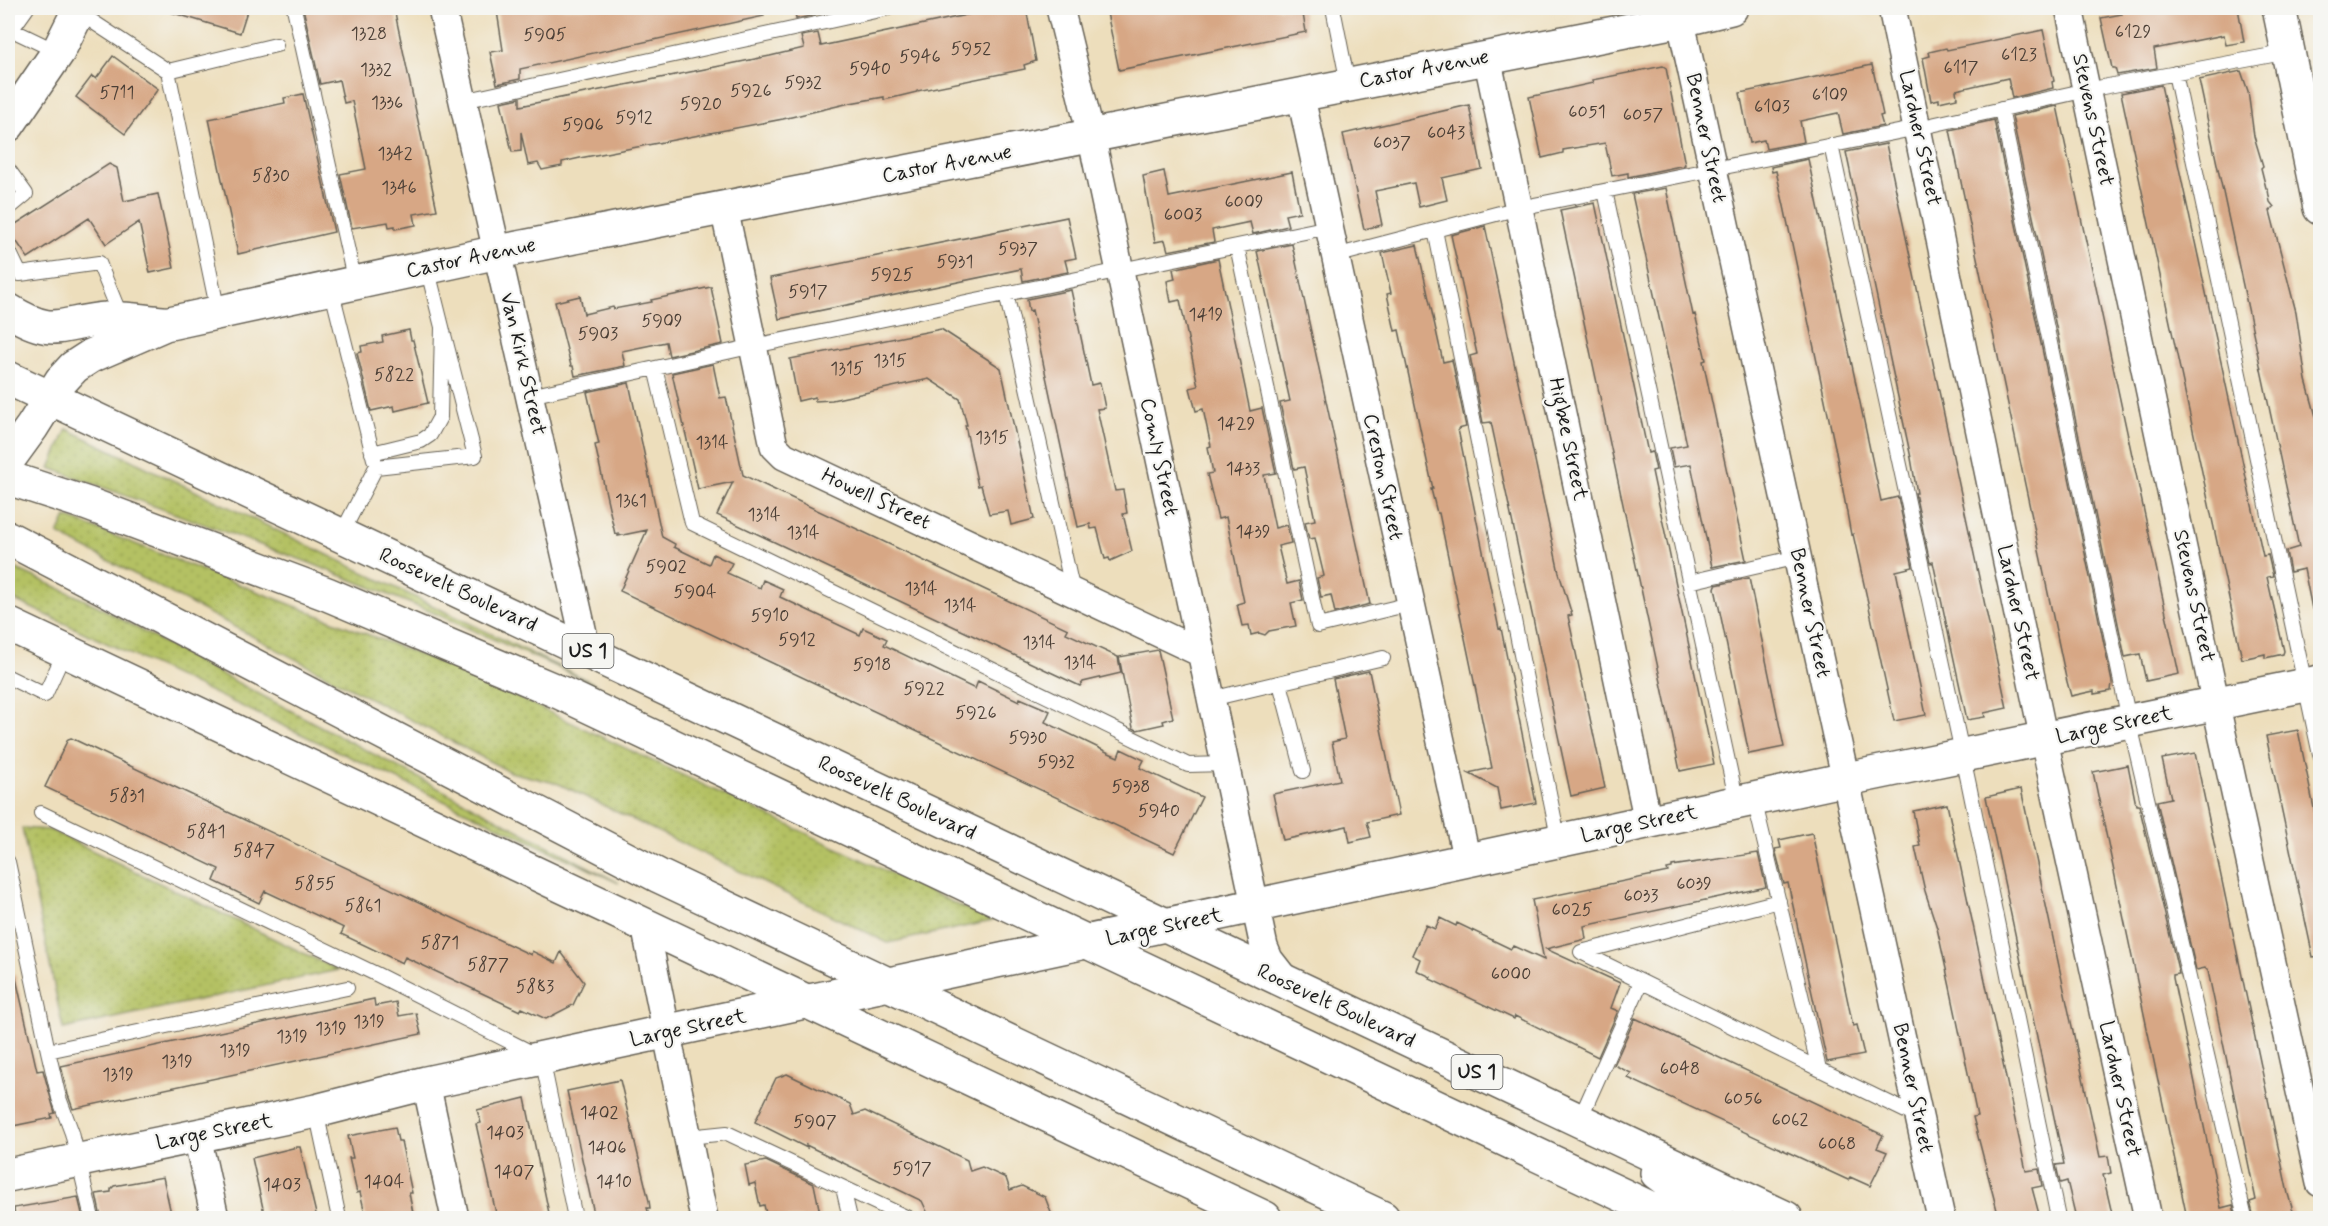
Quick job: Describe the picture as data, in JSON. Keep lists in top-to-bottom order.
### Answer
{
  "streets": {
    "main road": [
      "Castor Avenue",
      "Roosevelt Boulevard",
      "US 1",
      "Large Street"
    ],
    "street": [
      "Stevens Street",
      "Benner Street",
      "Lardner Street",
      "Van Kirk Street",
      "Higbee Street",
      "Comly Street",
      "Creston Street",
      "Howell Street"
    ]
  },
  "crossings": [
    ["Castor Avenue", "Benner Street"],
    ["Castor Avenue", "Van Kirk Street"],
    ["Castor Avenue", "Higbee Street"],
    ["Castor Avenue", "Comly Street"],
    ["Castor Avenue", "Creston Street"],
    ["Castor Avenue", "Howell Street"],
    ["Castor Avenue", "Roosevelt Boulevard"],
    ["Castor Avenue", "US 1"],
    ["Stevens Street", "Large Street"],
    ["Benner Street", "Large Street"],
    ["Lardner Street", "Large Street"],
    ["Van Kirk Street", "Roosevelt Boulevard"],
    ["Higbee Street", "Large Street"],
    ["Comly Street", "Howell Street"],
    ["Comly Street", "Roosevelt Boulevard"],
    ["Comly Street", "Large Street"],
    ["Creston Street", "Large Street"],
    ["Roosevelt Boulevard", "Large Street"],
    ["US 1", "Large Street"]
  ],
  "house_numbers": [
    "6129",
    "1328",
    "5905",
    "5952",
    "6123",
    "5946",
    "6117",
    "5940",
    "1332",
    "5932",
    "5926",
    "5711",
    "6109",
    "1336",
    "5920",
    "6103",
    "6051",
    "6057",
    "5912",
    "5906",
    "6043",
    "6037",
    "1342",
    "5830",
    "1346",
    "6009",
    "6003",
    "5937",
    "5931",
    "5925",
    "5917",
    "1419",
    "5909",
    "5903",
    "1315",
    "1315",
    "5822",
    "1429",
    "1315",
    "1314",
    "1433",
    "1361",
    "1314",
    "1439",
    "1314",
    "5902",
    "1314",
    "5904",
    "1314",
    "5910",
    "5912",
    "1314",
    "1314",
    "5918",
    "5922",
    "5926",
    "5930",
    "5932",
    "5938",
    "5831",
    "5940",
    "5841",
    "5847",
    "5855",
    "6039",
    "6033",
    "5861",
    "6025",
    "5871",
    "5877",
    "6000",
    "5883",
    "1319",
    "1319",
    "1319",
    "1319",
    "1319",
    "6048",
    "1319",
    "6056",
    "1402",
    "6062",
    "5907",
    "1403",
    "6068",
    "1406",
    "5917",
    "1407",
    "1404",
    "1410",
    "1403"
  ]
}
